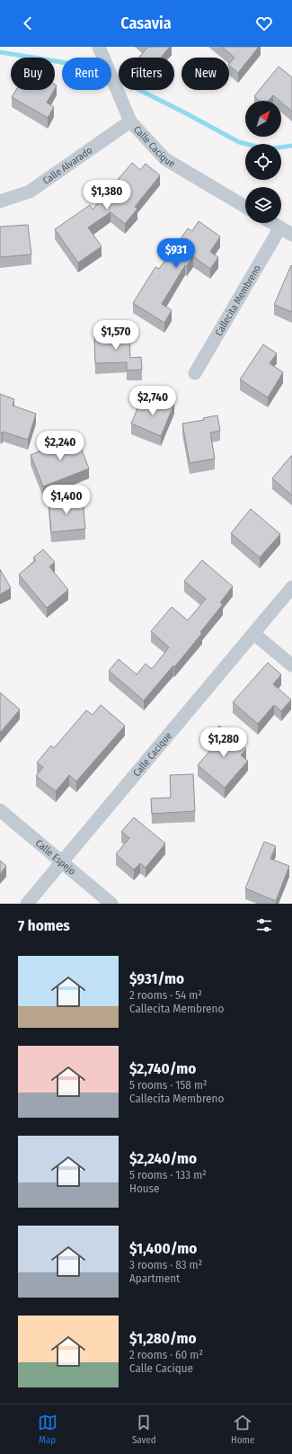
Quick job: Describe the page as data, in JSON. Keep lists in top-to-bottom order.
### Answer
{
  "streets": {
    "street": [
      "Calle Cacique",
      "Calle Alvarado",
      "Callecita Membreno",
      "Calle Espejo"
    ]
  },
  "crossings": [
    ["Calle Cacique", "Calle Alvarado"],
    ["Calle Cacique", "Calle Espejo"]
  ],
  "north": "top right",
  "page": {
    "header": "Casavia",
    "chip": [
      "Buy",
      "Rent",
      "Filters",
      "New"
    ],
    "price": [
      "$1,380",
      "$931",
      "$1,570",
      "$2,740",
      "$2,240",
      "$1,400",
      "$1,280"
    ],
    "heading": "7 homes",
    "list": [
      {
        "name": "$931/mo",
        "note": "2 rooms · 54 m² · Callecita Membreno"
      },
      {
        "name": "$2,740/mo",
        "note": "5 rooms · 158 m² · Callecita Membreno"
      },
      {
        "name": "$2,240/mo",
        "note": "5 rooms · 133 m² · House"
      },
      {
        "name": "$1,400/mo",
        "note": "3 rooms · 83 m² · Apartment"
      },
      {
        "name": "$1,280/mo",
        "note": "2 rooms · 60 m² · Calle Cacique"
      }
    ],
    "tabs": ["Map", "Saved", "Home"]
  }
}
